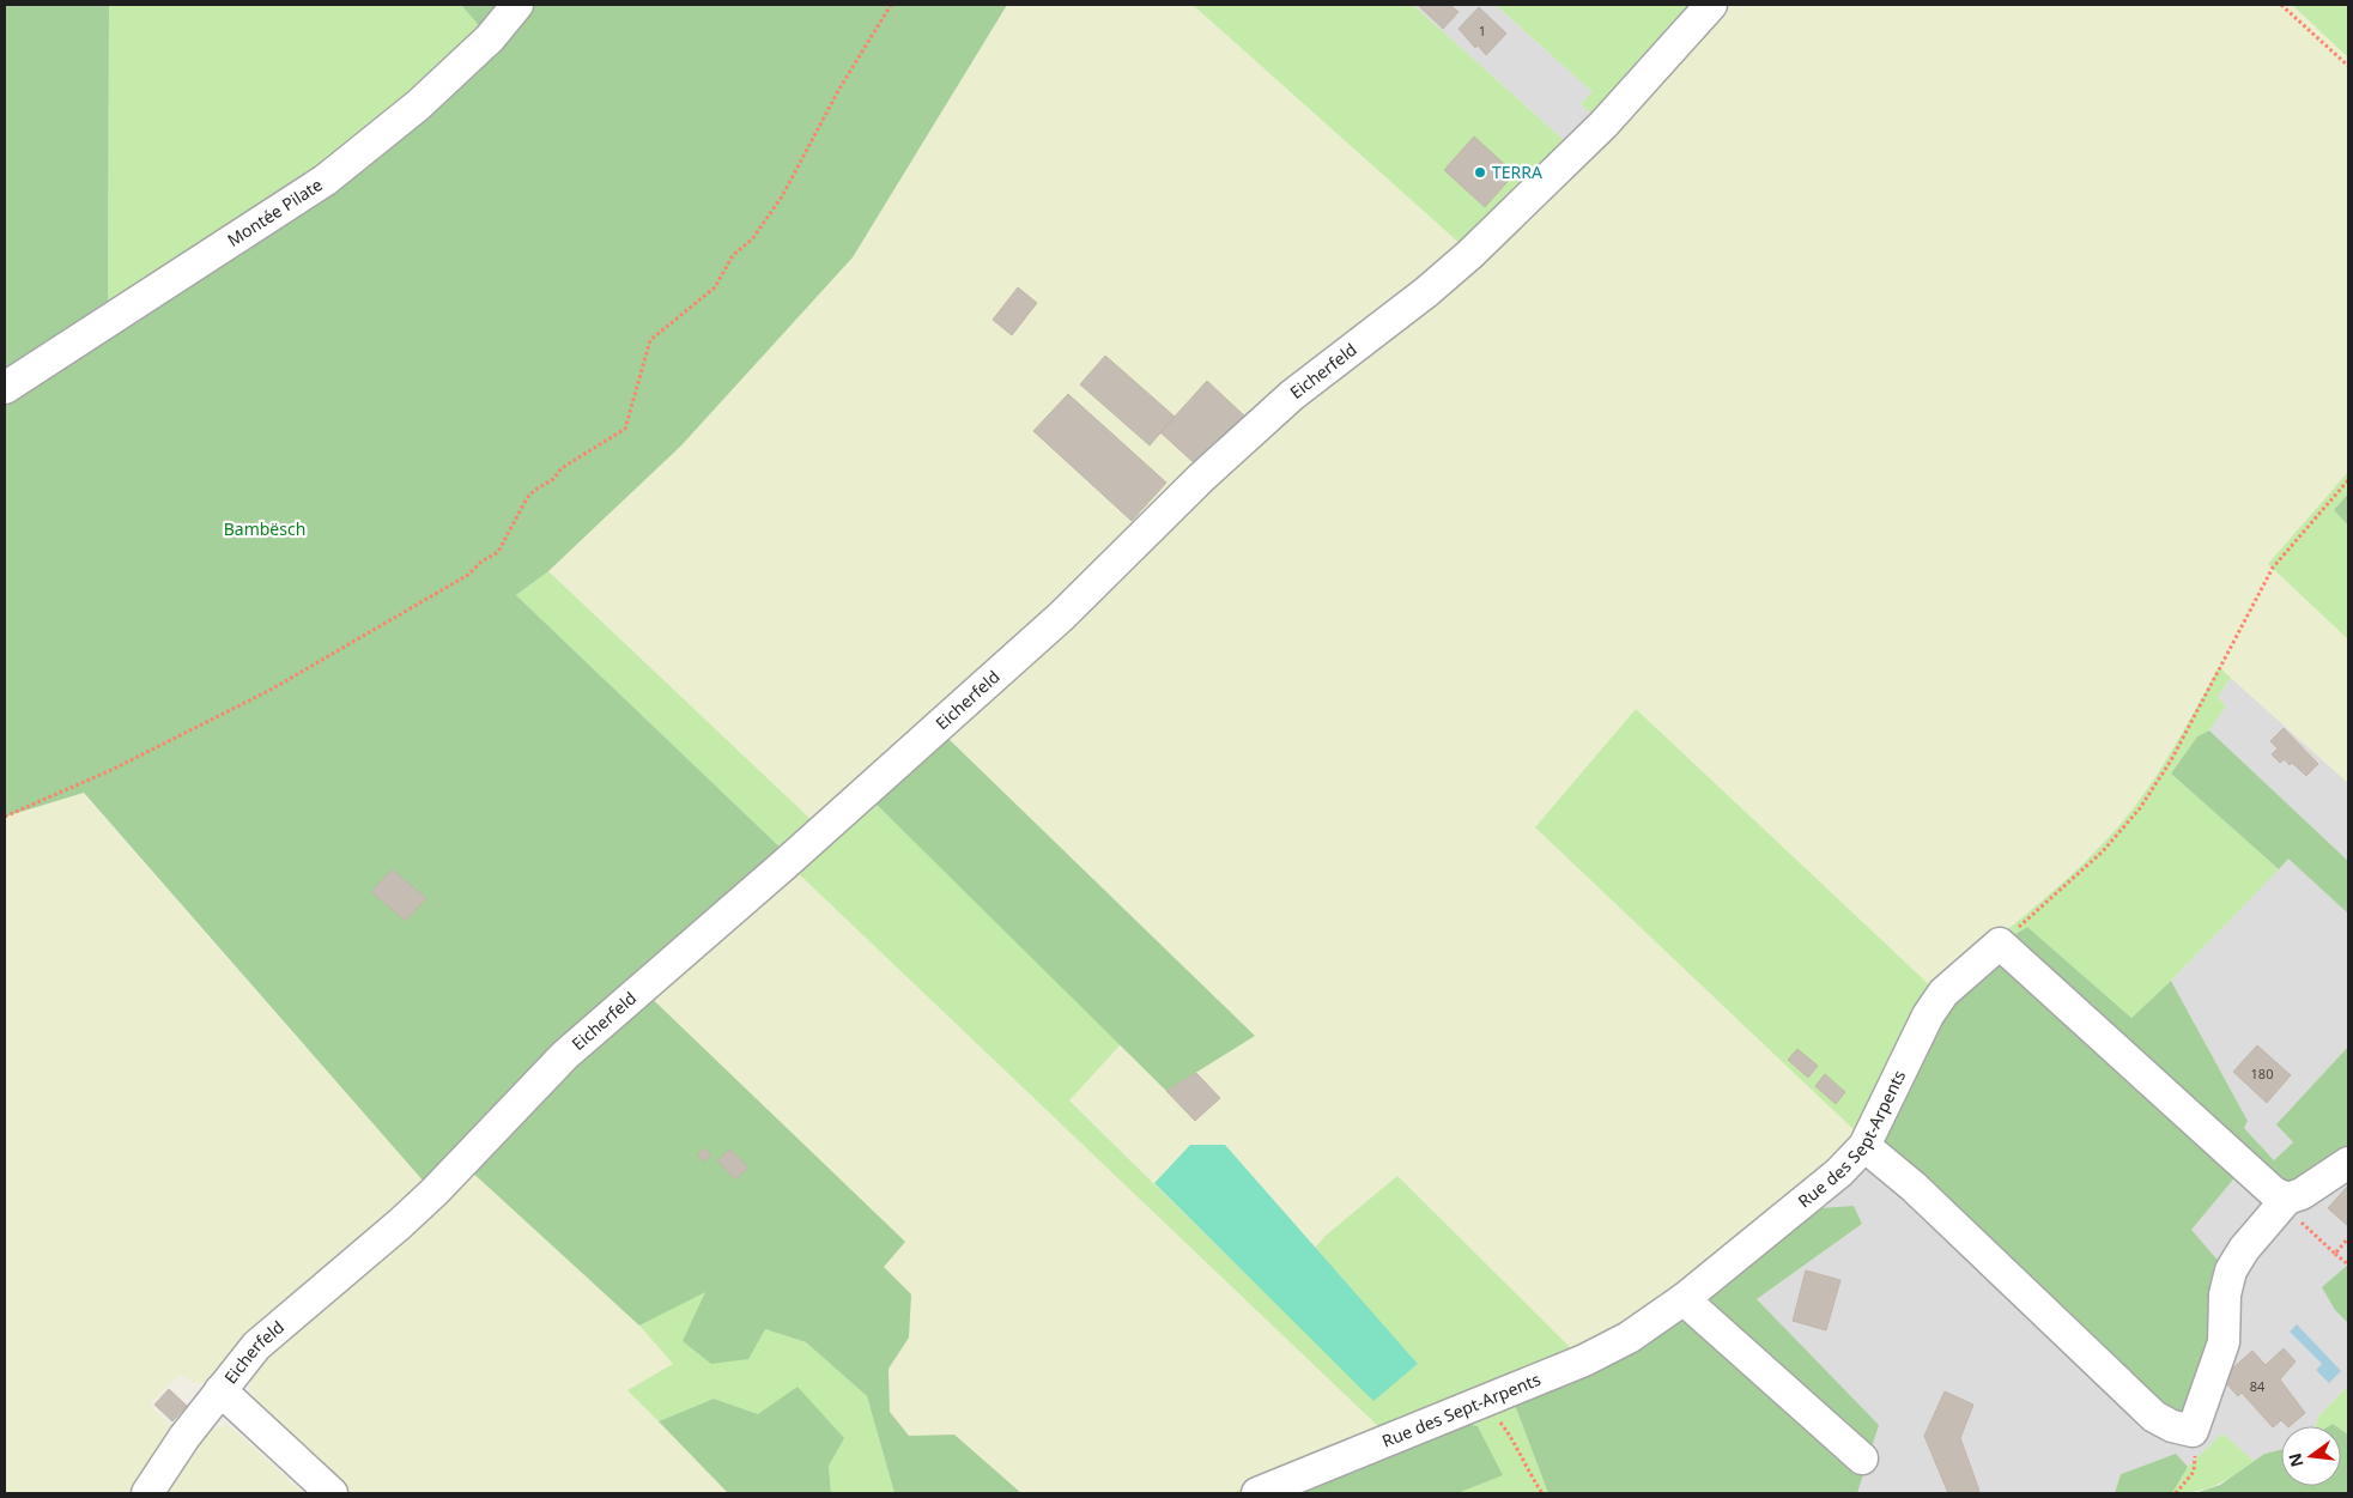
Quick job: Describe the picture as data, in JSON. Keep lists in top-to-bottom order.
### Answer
{
  "streets": {
    "street": ["Montée Pilate", "Eicherfeld", "Rue des Sept-Arpents"]
  },
  "parks": ["Bambësch"],
  "places": ["TERRA"],
  "house_numbers": ["1", "180", "84"],
  "north": "left"
}
